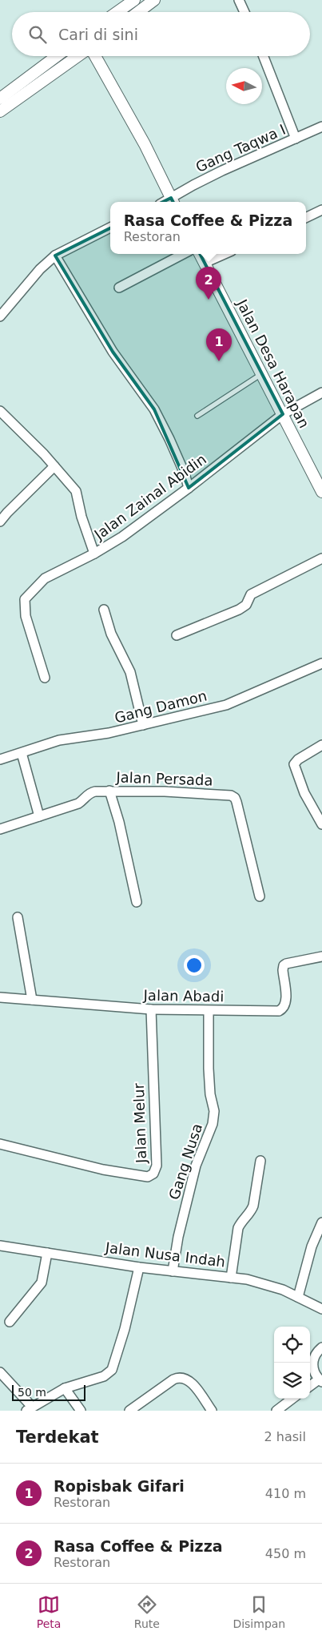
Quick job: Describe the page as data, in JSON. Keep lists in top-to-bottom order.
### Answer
{
  "streets": {
    "street": [
      "Gang Taqwa I",
      "Jalan Desa Harapan",
      "Jalan Zainal Abidin",
      "Gang Damon",
      "Jalan Persada",
      "Jalan Abadi",
      "Jalan Melur",
      "Gang Nusa",
      "Jalan Nusa Indah"
    ]
  },
  "crossings": [
    ["Jalan Desa Harapan", "Jalan Zainal Abidin"],
    ["Jalan Abadi", "Jalan Melur"],
    ["Jalan Abadi", "Gang Nusa"],
    ["Gang Nusa", "Jalan Nusa Indah"]
  ],
  "scale_bar": "50 m",
  "north": "left",
  "page": {
    "search": "Cari di sini",
    "popup": ["Rasa Coffee & Pizza", "Restoran"],
    "pins": ["2", "1"],
    "scale": "50 m",
    "heading": ["Terdekat", "2 hasil"],
    "list": [
      {
        "mark": "1",
        "name": "Ropisbak Gifari",
        "note": "Restoran",
        "value": "410 m"
      },
      {
        "mark": "2",
        "name": "Rasa Coffee & Pizza",
        "note": "Restoran",
        "value": "450 m"
      }
    ],
    "nav": ["Peta", "Rute", "Disimpan"]
  }
}
